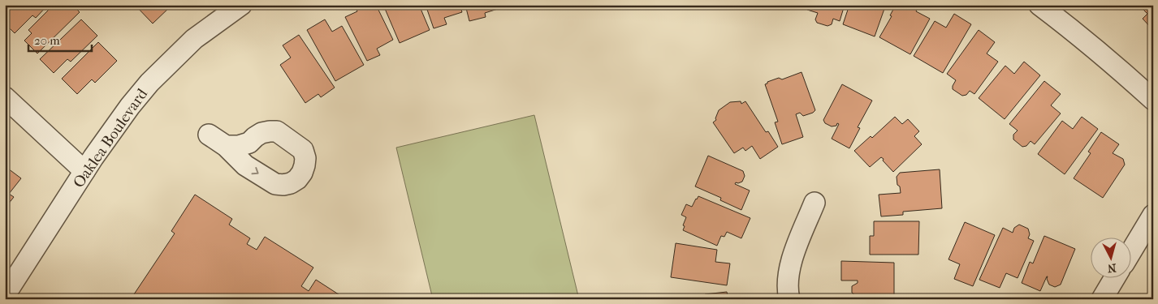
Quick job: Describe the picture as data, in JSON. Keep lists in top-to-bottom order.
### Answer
{
  "streets": {
    "street": ["Oaklea Boulevard"]
  },
  "scale_bar": "20 m",
  "north": "bottom"
}
